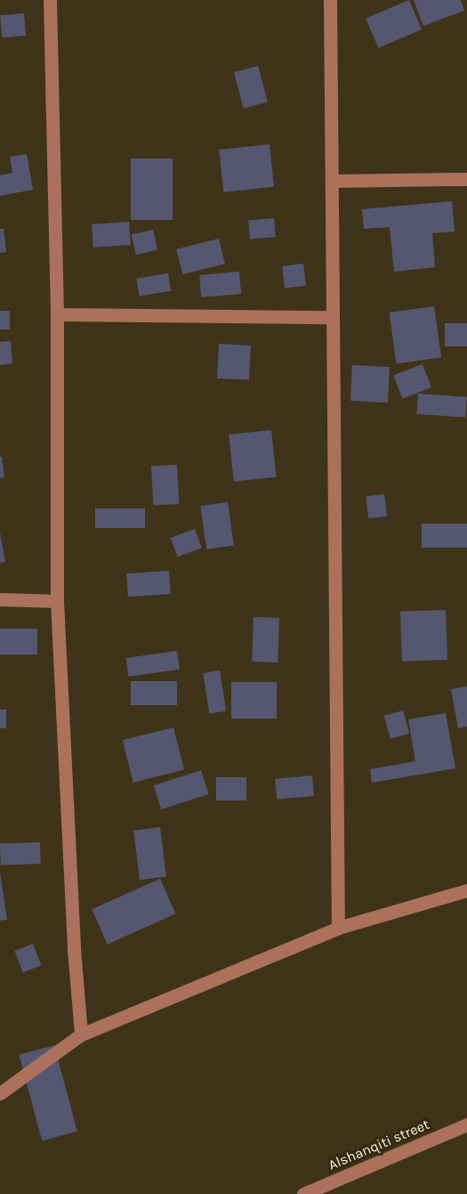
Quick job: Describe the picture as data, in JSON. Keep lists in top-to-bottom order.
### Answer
{
  "streets": {
    "street": ["Alshanqiti street"]
  }
}
